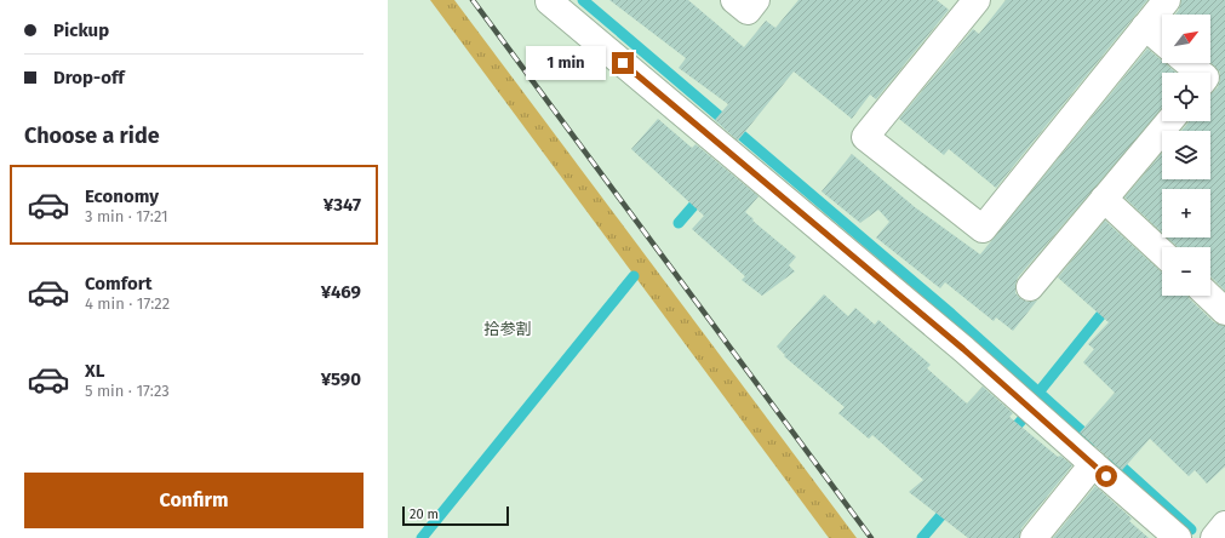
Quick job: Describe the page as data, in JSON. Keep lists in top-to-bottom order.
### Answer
{
  "districts": ["拾参割"],
  "scale_bar": "20 m",
  "north": "top right",
  "page": {
    "banner": ["Pickup", "Drop-off"],
    "map_buttons": ["+", "−"],
    "bubble": "1 min",
    "heading": "Choose a ride",
    "list": [
      {
        "name": "Economy",
        "note": "3 min · 17:21",
        "value": "¥347"
      },
      {
        "name": "Comfort",
        "note": "4 min · 17:22",
        "value": "¥469"
      },
      {
        "name": "XL",
        "note": "5 min · 17:23",
        "value": "¥590"
      }
    ],
    "buttons": "Confirm",
    "scale": "20 m"
  }
}
